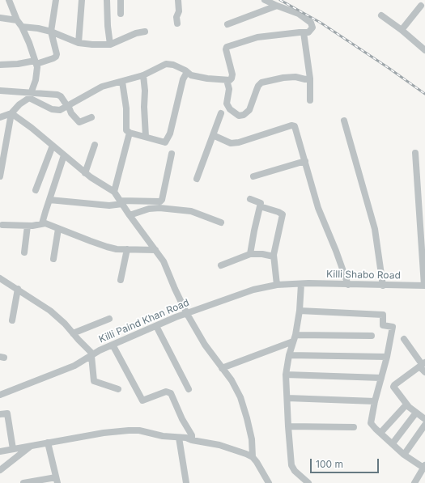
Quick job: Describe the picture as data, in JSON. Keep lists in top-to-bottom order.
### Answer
{
  "streets": {
    "street": ["Killi Shabo Road", "Killi Paind Khan Road"]
  },
  "crossings": [
    ["Killi Shabo Road", "Killi Paind Khan Road"]
  ],
  "scale_bar": "100 m"
}
